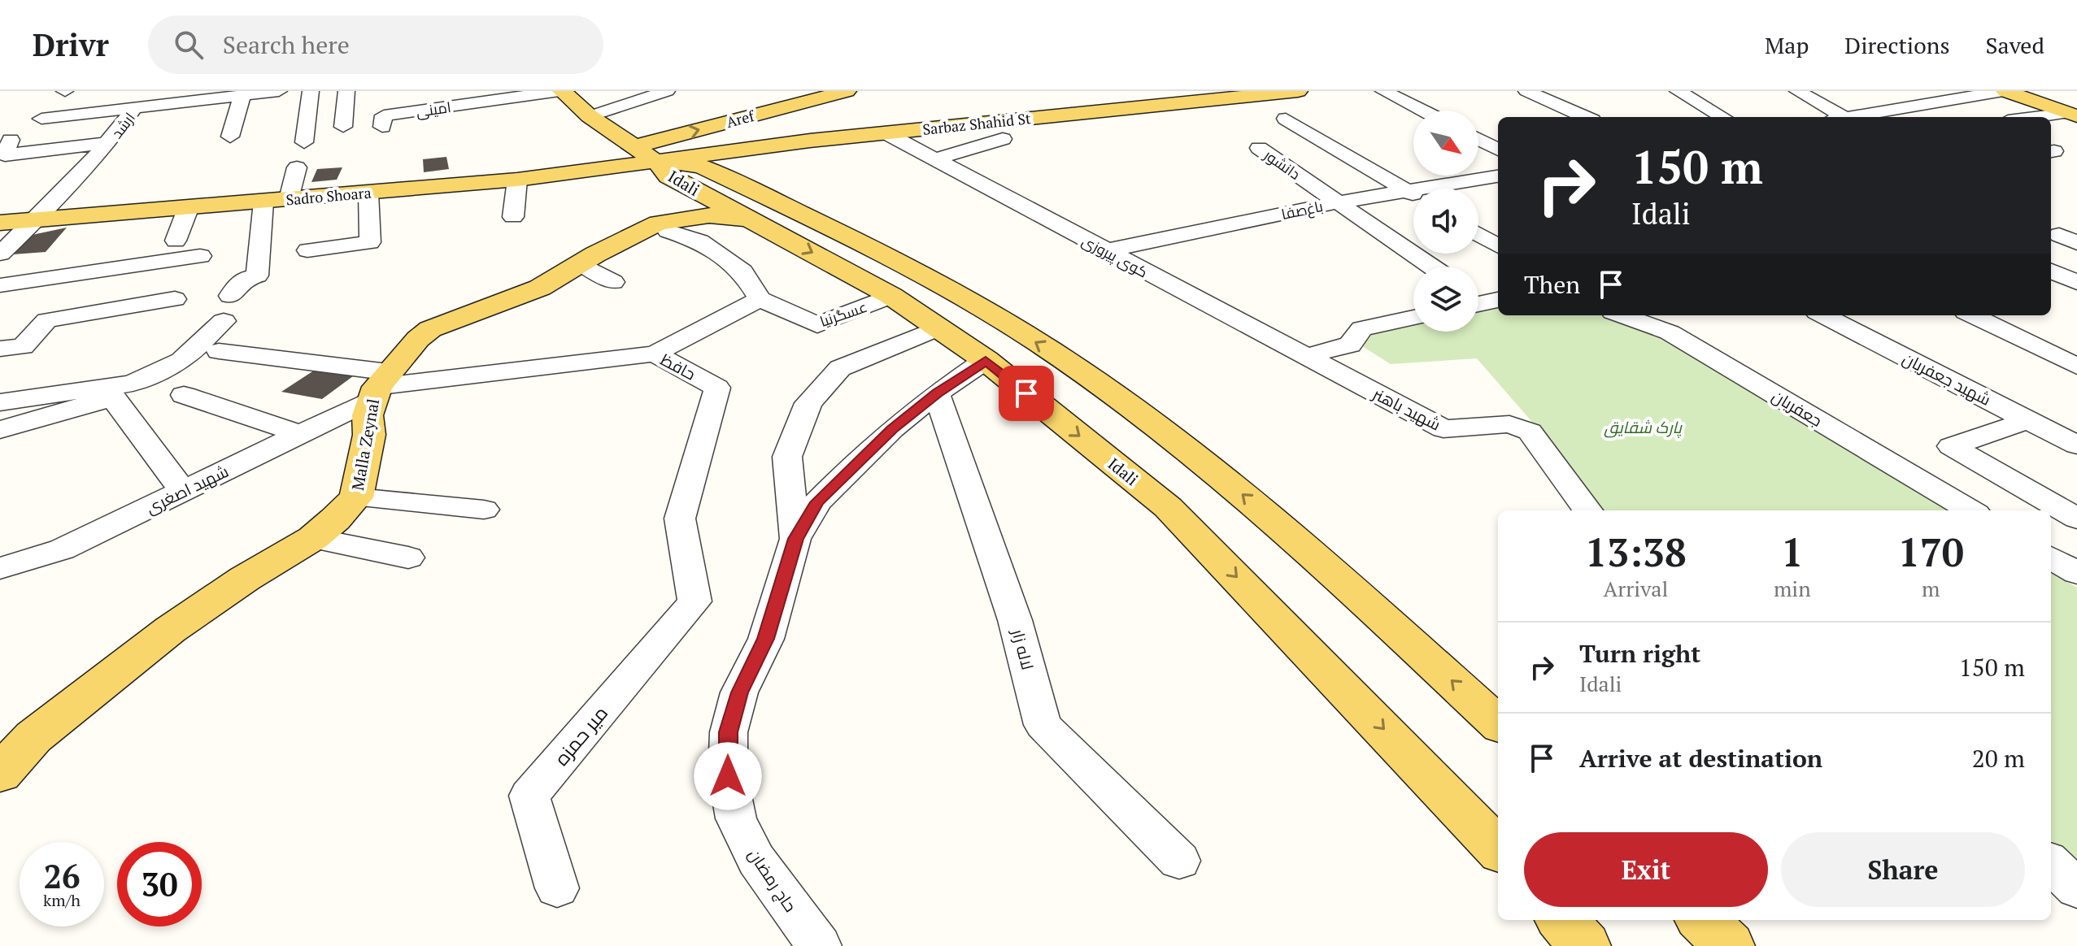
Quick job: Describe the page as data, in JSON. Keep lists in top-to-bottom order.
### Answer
{
  "streets": {
    "main road": [
      "Aref",
      "Sarbaz Shahid St",
      "Idali",
      "Sadro Shoara",
      "Malla Zeynal"
    ],
    "street": [
      "امینی",
      "ارشد",
      "دانشور",
      "باغ‌صفا",
      "کوی پیروزی",
      "عسگرنیا",
      "حافظ",
      "شهید جعفریان",
      "جعفریان",
      "شهید باهنر",
      "شهید اصغری",
      "لاله زار",
      "میر حمزه",
      "حاج رمضان"
    ]
  },
  "crossings": [
    ["Aref", "Sarbaz Shahid St"],
    ["Aref", "Idali"],
    ["Aref", "Sadro Shoara"],
    ["Sarbaz Shahid St", "Idali"],
    ["Sarbaz Shahid St", "Sadro Shoara"],
    ["Sarbaz Shahid St", "کوی پیروزی"],
    ["ارشد", "Sadro Shoara"],
    ["دانشور", "باغ‌صفا"],
    ["Idali", "Sadro Shoara"],
    ["Idali", "عسگرنیا"],
    ["Idali", "حاج رمضان"],
    ["باغ‌صفا", "کوی پیروزی"],
    ["کوی پیروزی", "شهید باهنر"],
    ["عسگرنیا", "حافظ"],
    ["حافظ", "میر حمزه"],
    ["Malla Zeynal", "شهید اصغری"],
    ["لاله زار", "حاج رمضان"]
  ],
  "one_way": ["Aref"],
  "parks": ["پارک شقایق"],
  "north": "bottom right",
  "page": {
    "header": "Drivr",
    "search": "Search here",
    "nav": ["Map", "Directions", "Saved"],
    "turn": ["150 m", "Idali"],
    "then": "Then",
    "eta": [
      "13:38",
      "Arrival",
      "1",
      "min",
      "170",
      "m"
    ],
    "list": [
      {
        "name": "Turn right",
        "note": "Idali",
        "value": "150 m"
      },
      {
        "name": "Arrive at destination",
        "value": "20 m"
      }
    ],
    "buttons": ["Exit", "Share"],
    "speed": "26 km/h",
    "limit": "30"
  }
}
